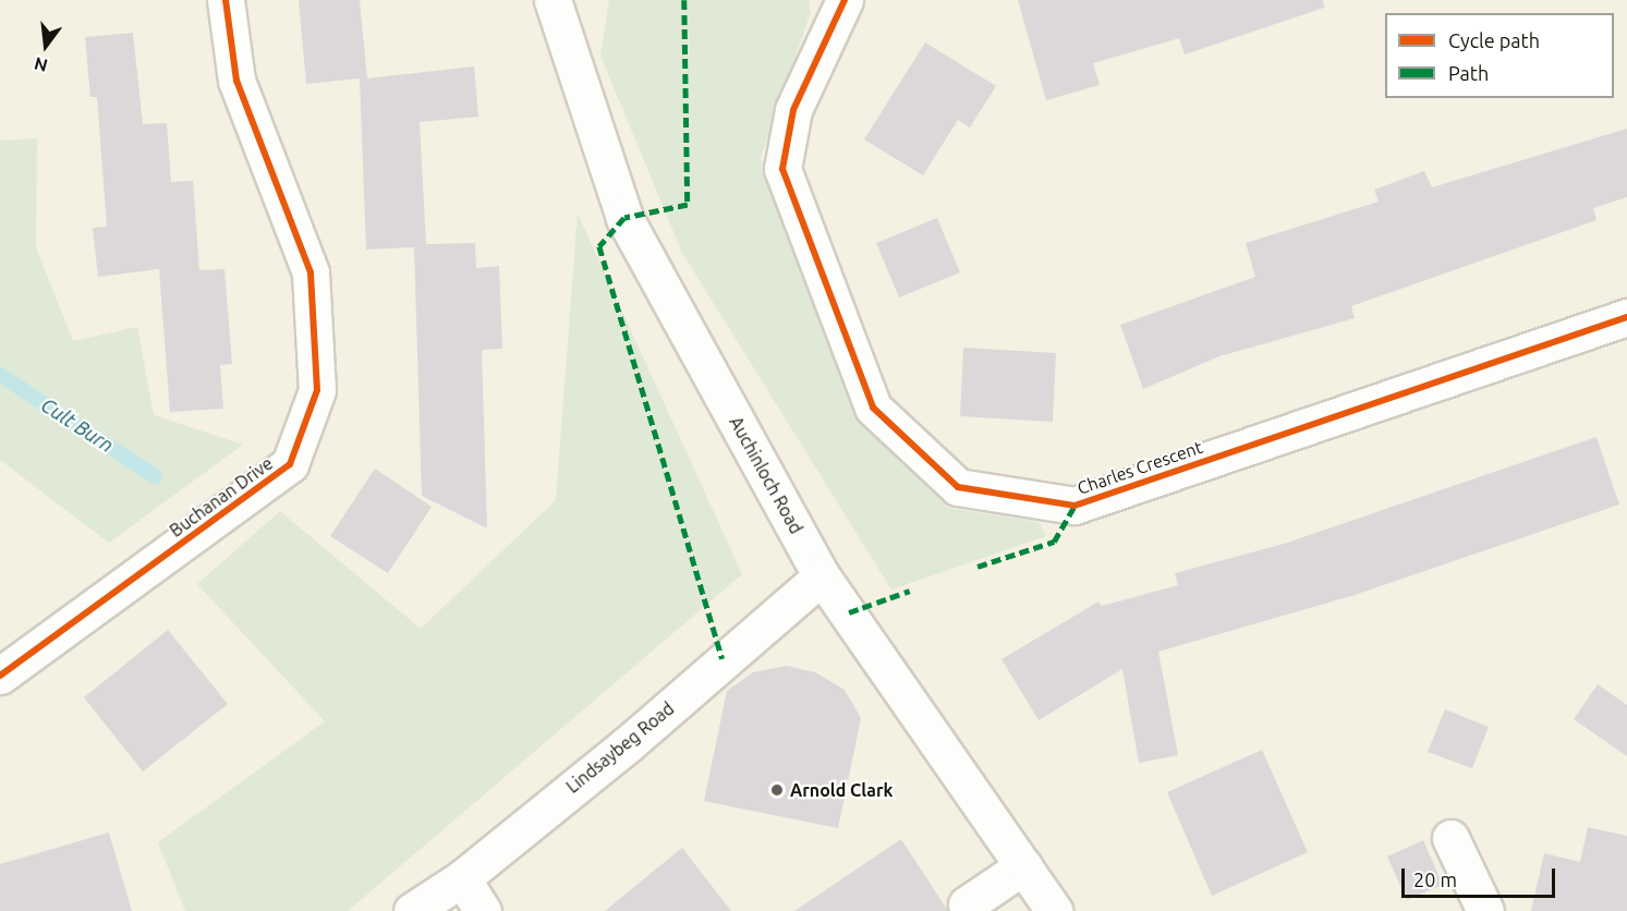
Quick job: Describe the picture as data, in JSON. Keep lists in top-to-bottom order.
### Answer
{
  "streets": {
    "street": [
      "Charles Crescent",
      "Auchinloch Road",
      "Buchanan Drive",
      "Lindsaybeg Road"
    ]
  },
  "crossings": [
    ["Auchinloch Road", "Lindsaybeg Road"]
  ],
  "water": ["Cult Burn"],
  "places": ["Arnold Clark"],
  "legend": ["Cycle path", "Path"],
  "scale_bar": "20 m",
  "north": "bottom"
}
